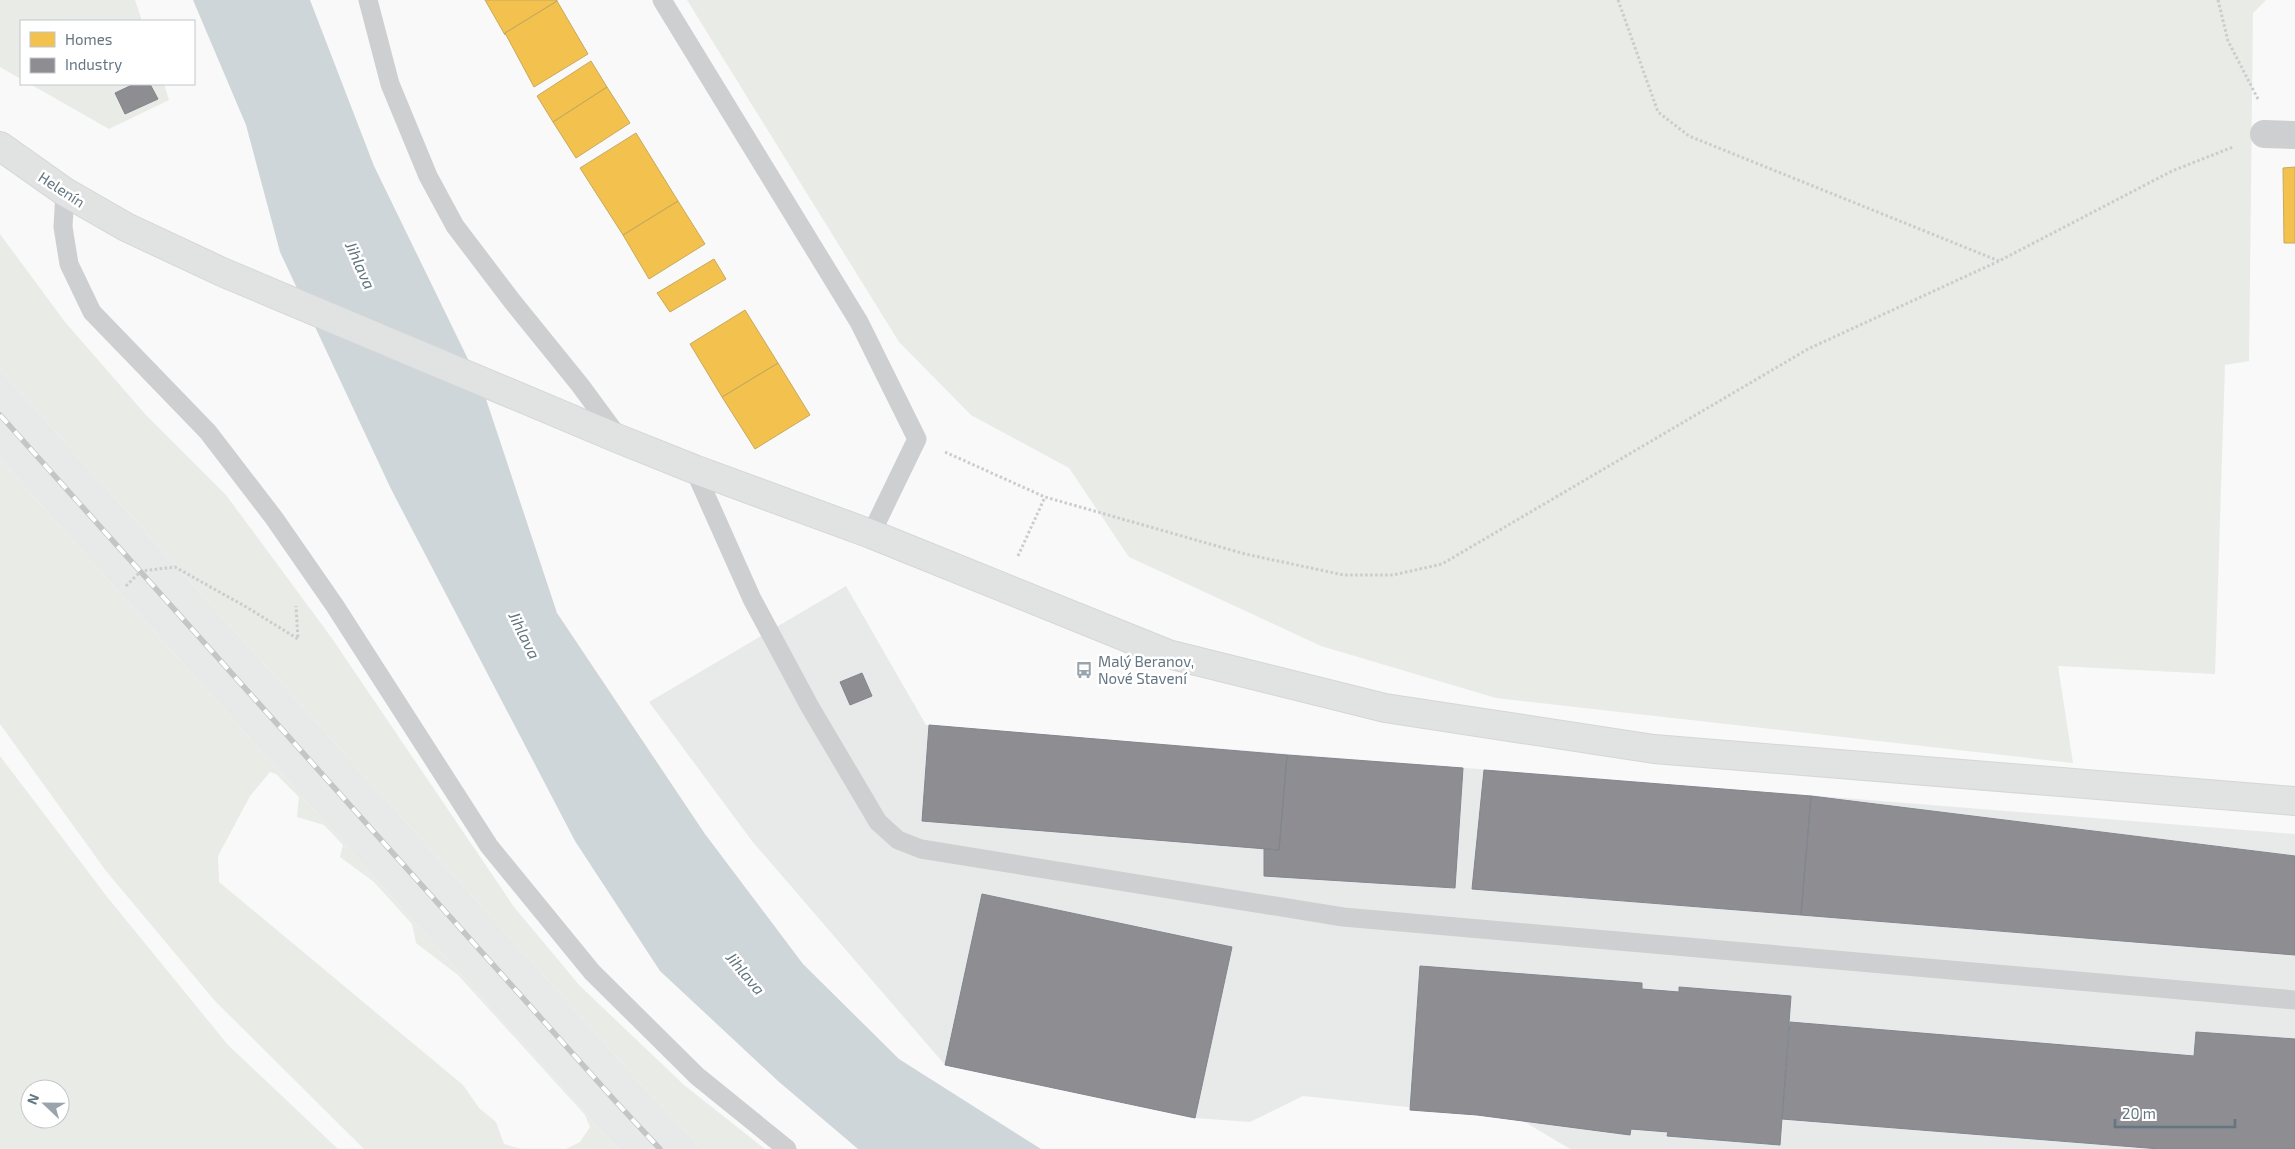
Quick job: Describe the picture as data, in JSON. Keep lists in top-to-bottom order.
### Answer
{
  "streets": {
    "street": ["Helenín"]
  },
  "water": ["Jihlava"],
  "places": {
    "bus stop": ["Malý Beranov, Nové Stavení"]
  },
  "legend": ["Homes", "Industry"],
  "scale_bar": "20 m",
  "north": "left"
}
